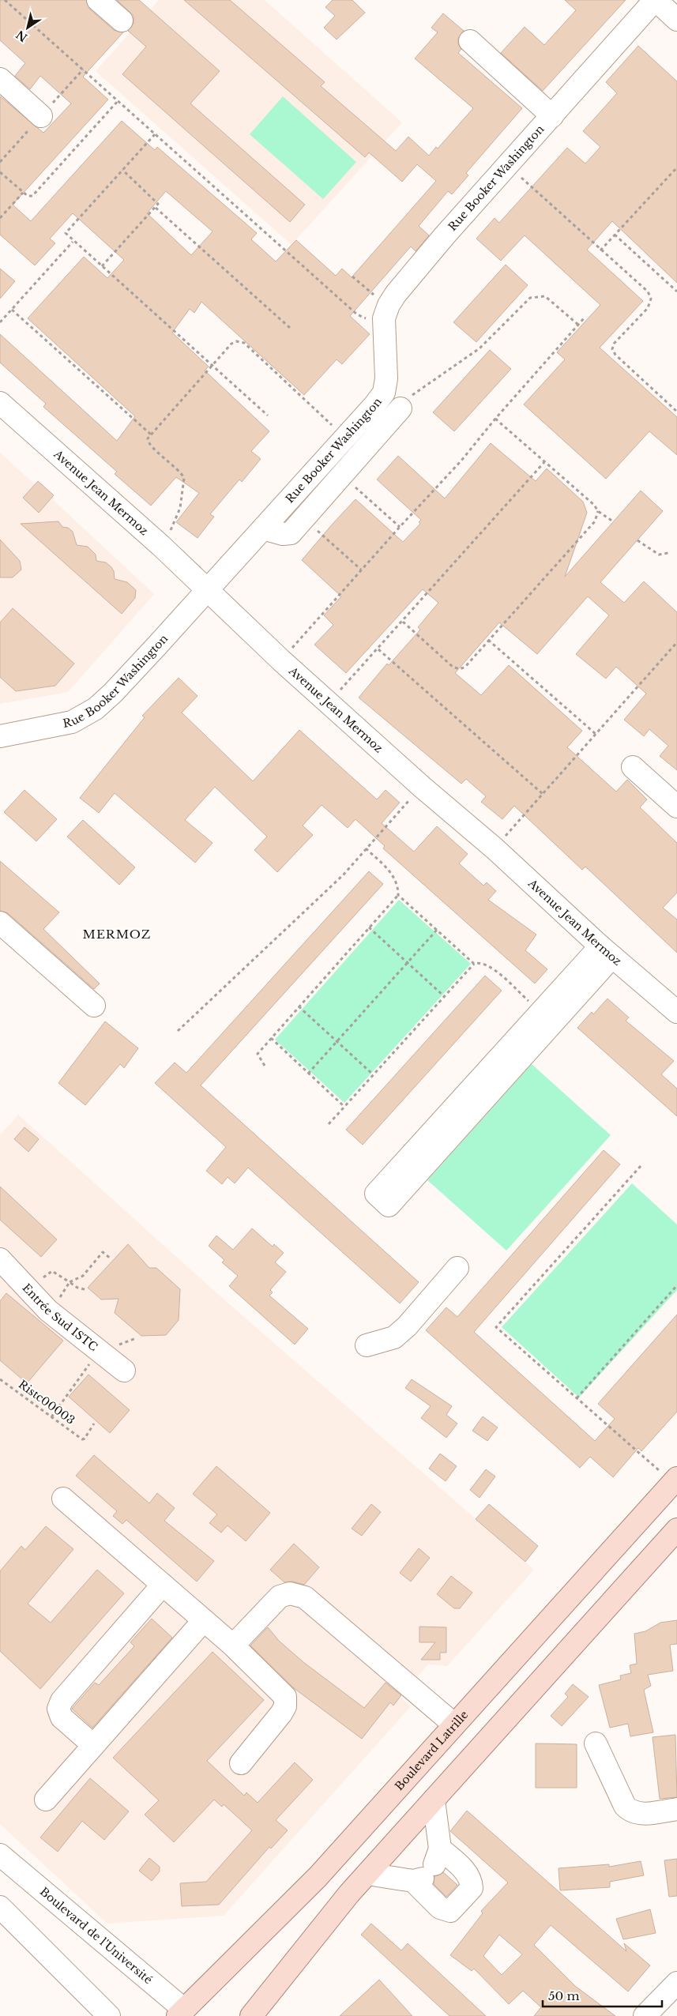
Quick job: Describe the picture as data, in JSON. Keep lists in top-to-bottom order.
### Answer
{
  "streets": {
    "main road": ["Boulevard Latrille"],
    "street": [
      "Rue Booker Washington",
      "Avenue Jean Mermoz",
      "Entrée Sud ISTC",
      "Boulevard de l'Université"
    ],
    "path": ["Ristc00003"]
  },
  "crossings": [
    ["Rue Booker Washington", "Avenue Jean Mermoz"],
    ["Boulevard Latrille", "Boulevard de l'Université"]
  ],
  "districts": ["MERMOZ"],
  "scale_bar": "50 m",
  "north": "bottom left"
}
